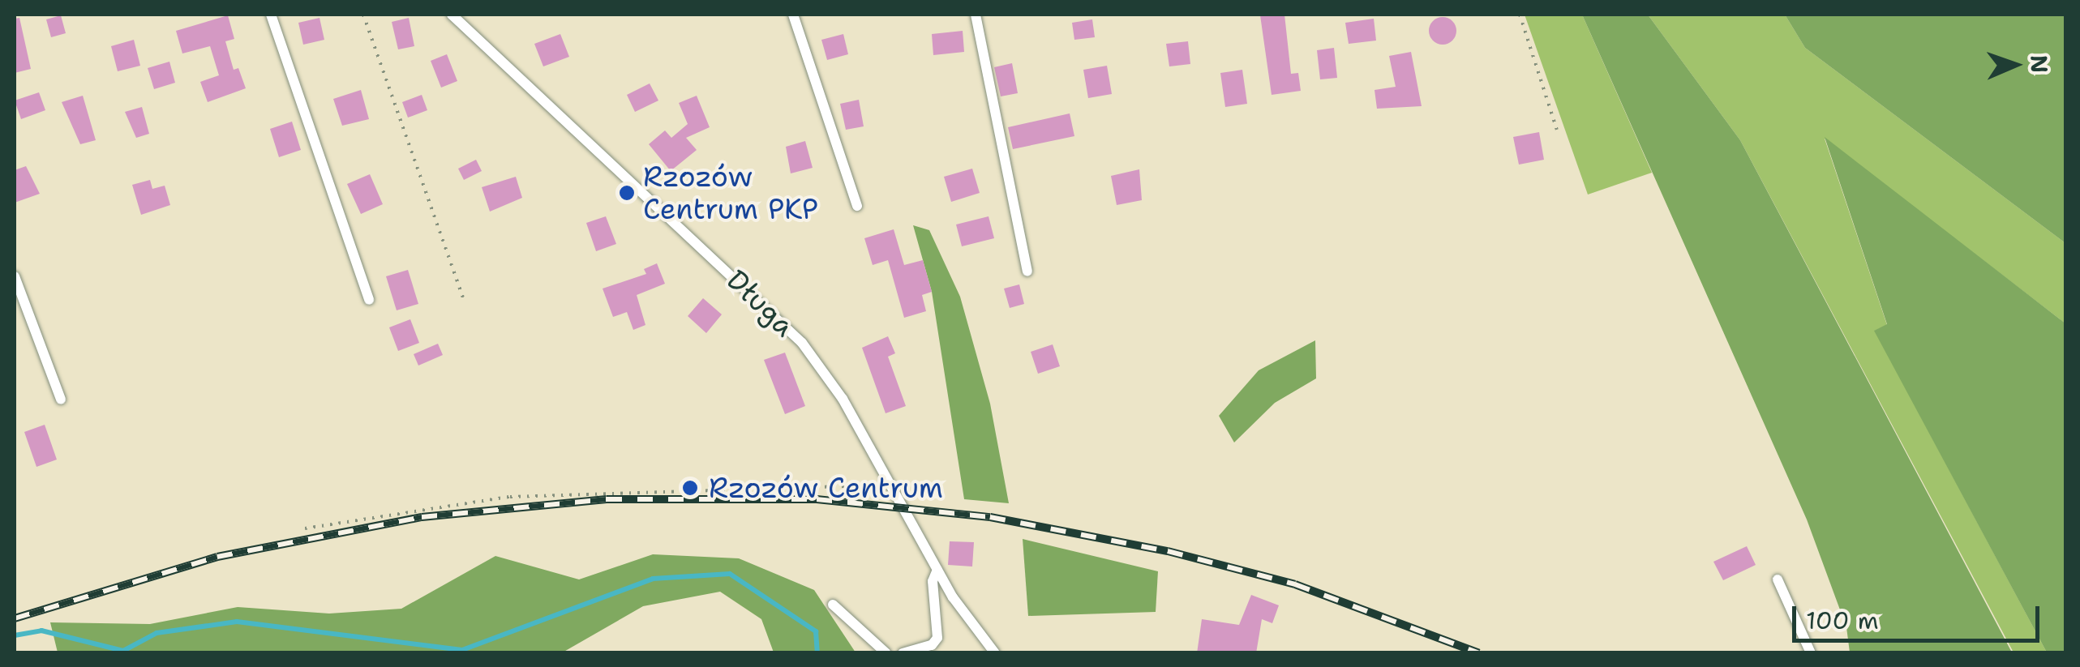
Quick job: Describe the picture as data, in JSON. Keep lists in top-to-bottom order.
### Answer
{
  "streets": {
    "lane": ["Długa"]
  },
  "places": ["Rzozów Centrum PKP", "Rzozów Centrum"],
  "scale_bar": "100 m",
  "north": "right"
}
